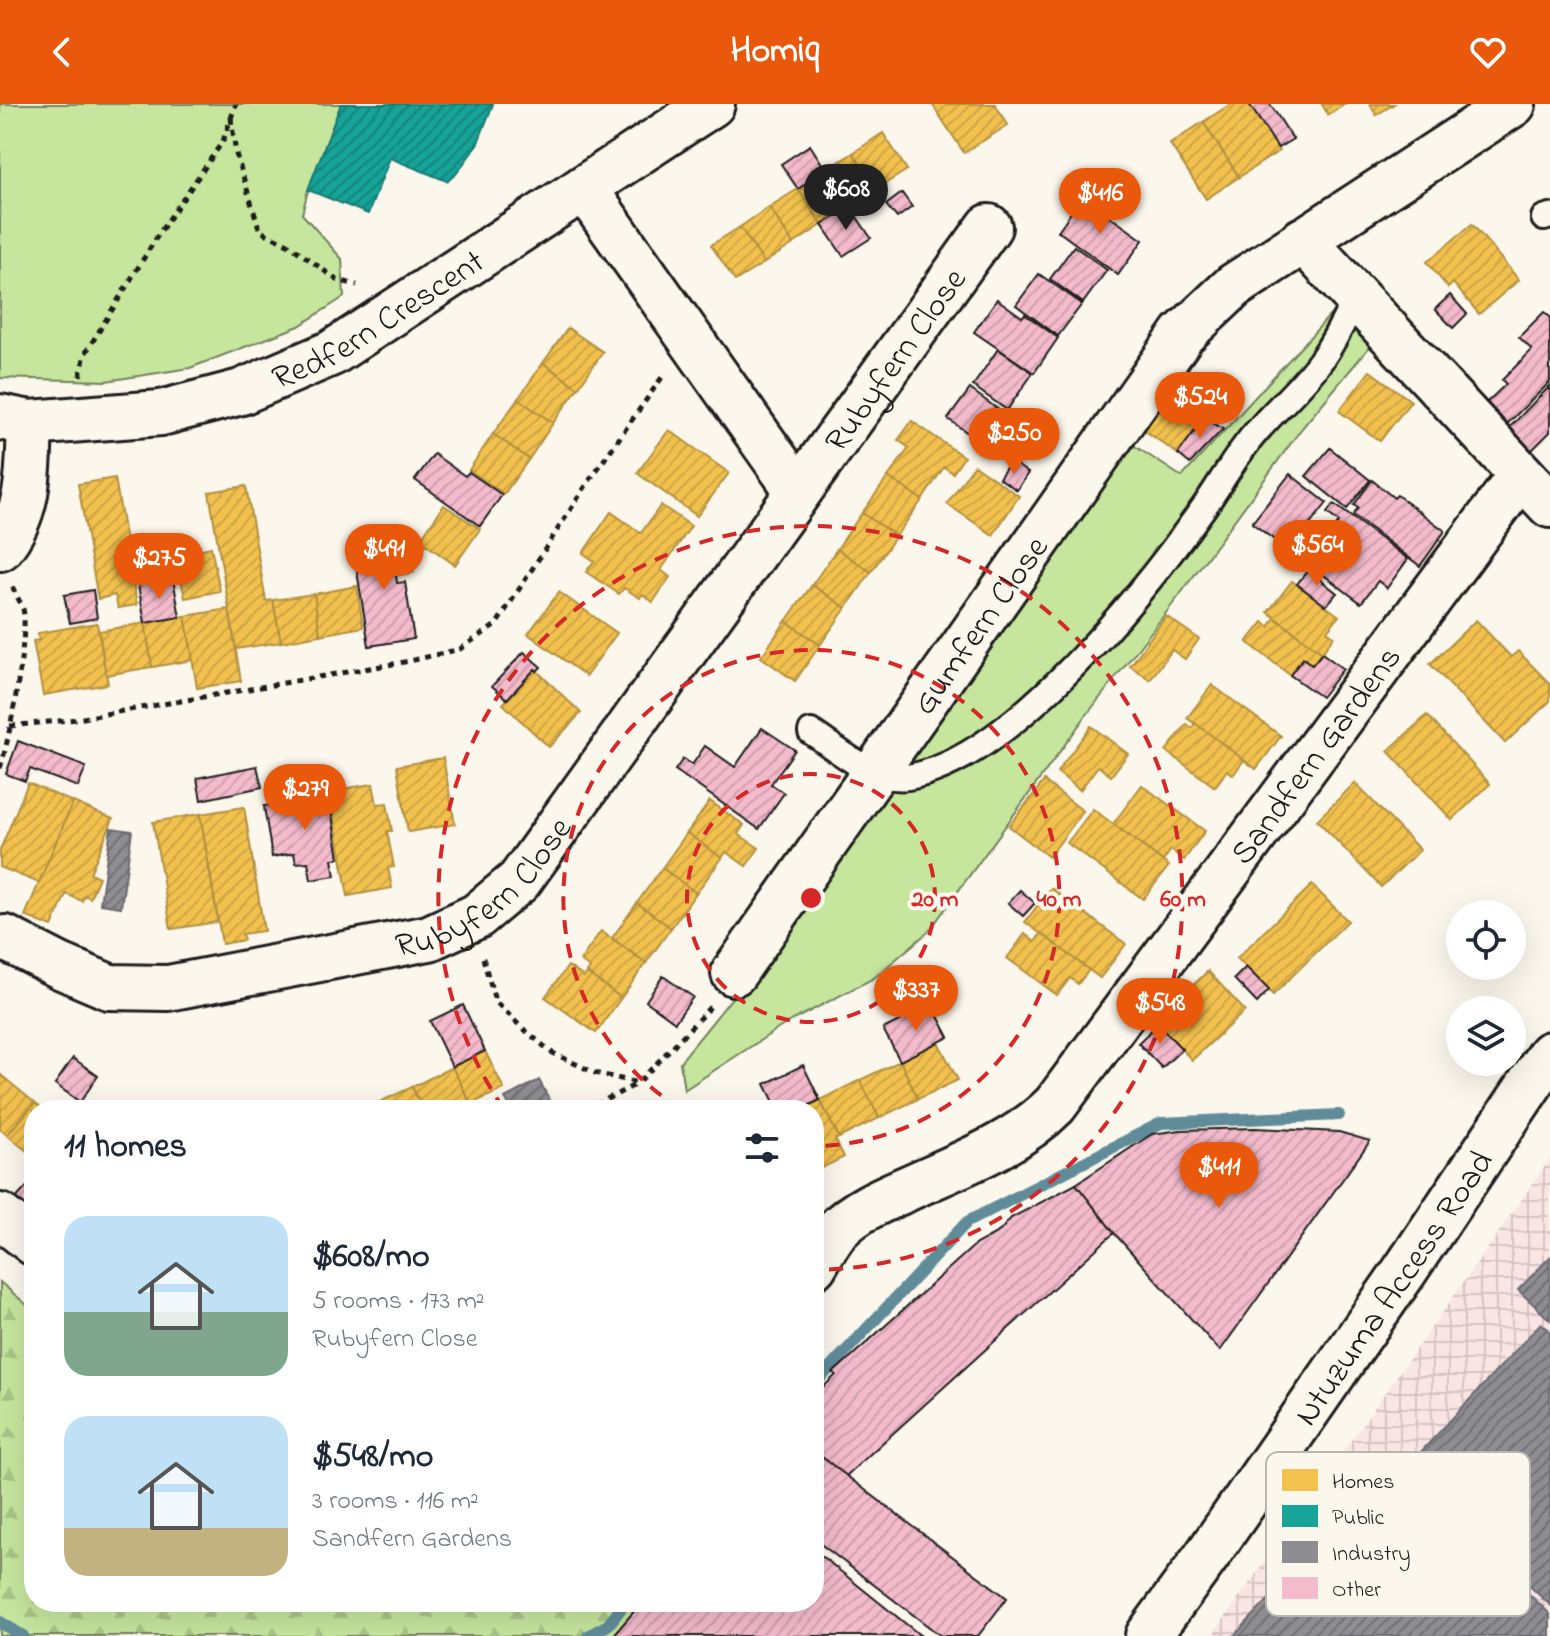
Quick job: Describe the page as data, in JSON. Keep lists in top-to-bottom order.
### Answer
{
  "streets": {
    "street": [
      "Redfern Crescent",
      "Rubyfern Close",
      "Gumfern Close",
      "Sandfern Gardens",
      "Ntuzuma Access Road"
    ]
  },
  "crossings": [
    ["Redfern Crescent", "Rubyfern Close"],
    ["Gumfern Close", "Sandfern Gardens"]
  ],
  "legend": [
    "Homes",
    "Public",
    "Industry",
    "Other"
  ],
  "page": {
    "header": "Homiq",
    "price": [
      "$608",
      "$416",
      "$524",
      "$250",
      "$564",
      "$491",
      "$275",
      "$279",
      "$337",
      "$548",
      "$411"
    ],
    "heading": "11 homes",
    "list": [
      {
        "name": "$608/mo",
        "note": "5 rooms · 173 m² · Rubyfern Close"
      },
      {
        "name": "$548/mo",
        "note": "3 rooms · 116 m² · Sandfern Gardens"
      }
    ]
  },
  "rings": ["20 m", "40 m", "60 m"]
}
